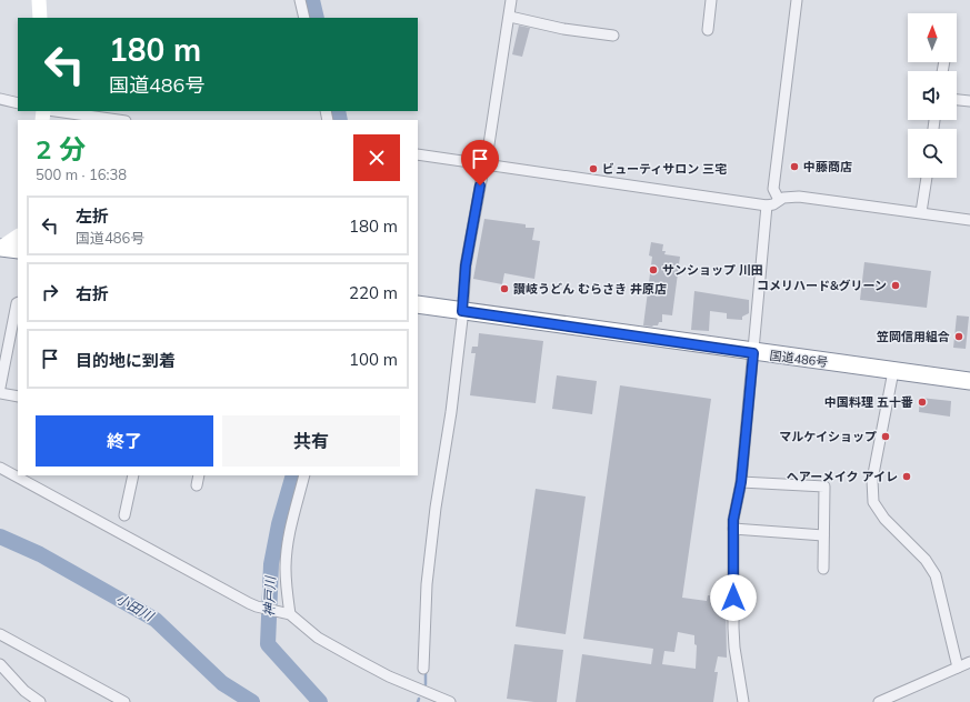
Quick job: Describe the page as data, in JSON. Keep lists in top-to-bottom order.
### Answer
{
  "streets": {
    "highway": ["国道486号"]
  },
  "water": ["神戸川", "小田川"],
  "places": [
    "中藤商店",
    "ビューティサロン 三宅",
    "サンショップ 川田",
    "コメリハード&グリーン",
    "讃岐うどん むらさき 井原店",
    "笠岡信用組合",
    "中国料理 五十番",
    "マルケイショップ",
    "ヘアーメイク アイレ"
  ],
  "north": "top",
  "page": {
    "turn": ["180 m", "国道486号"],
    "heading": ["2 分", "500 m · 16:38"],
    "list": [
      {
        "name": "左折",
        "note": "国道486号",
        "value": "180 m"
      },
      {
        "name": "右折",
        "value": "220 m"
      },
      {
        "name": "目的地に到着",
        "value": "100 m"
      }
    ],
    "buttons": ["終了", "共有"]
  }
}
